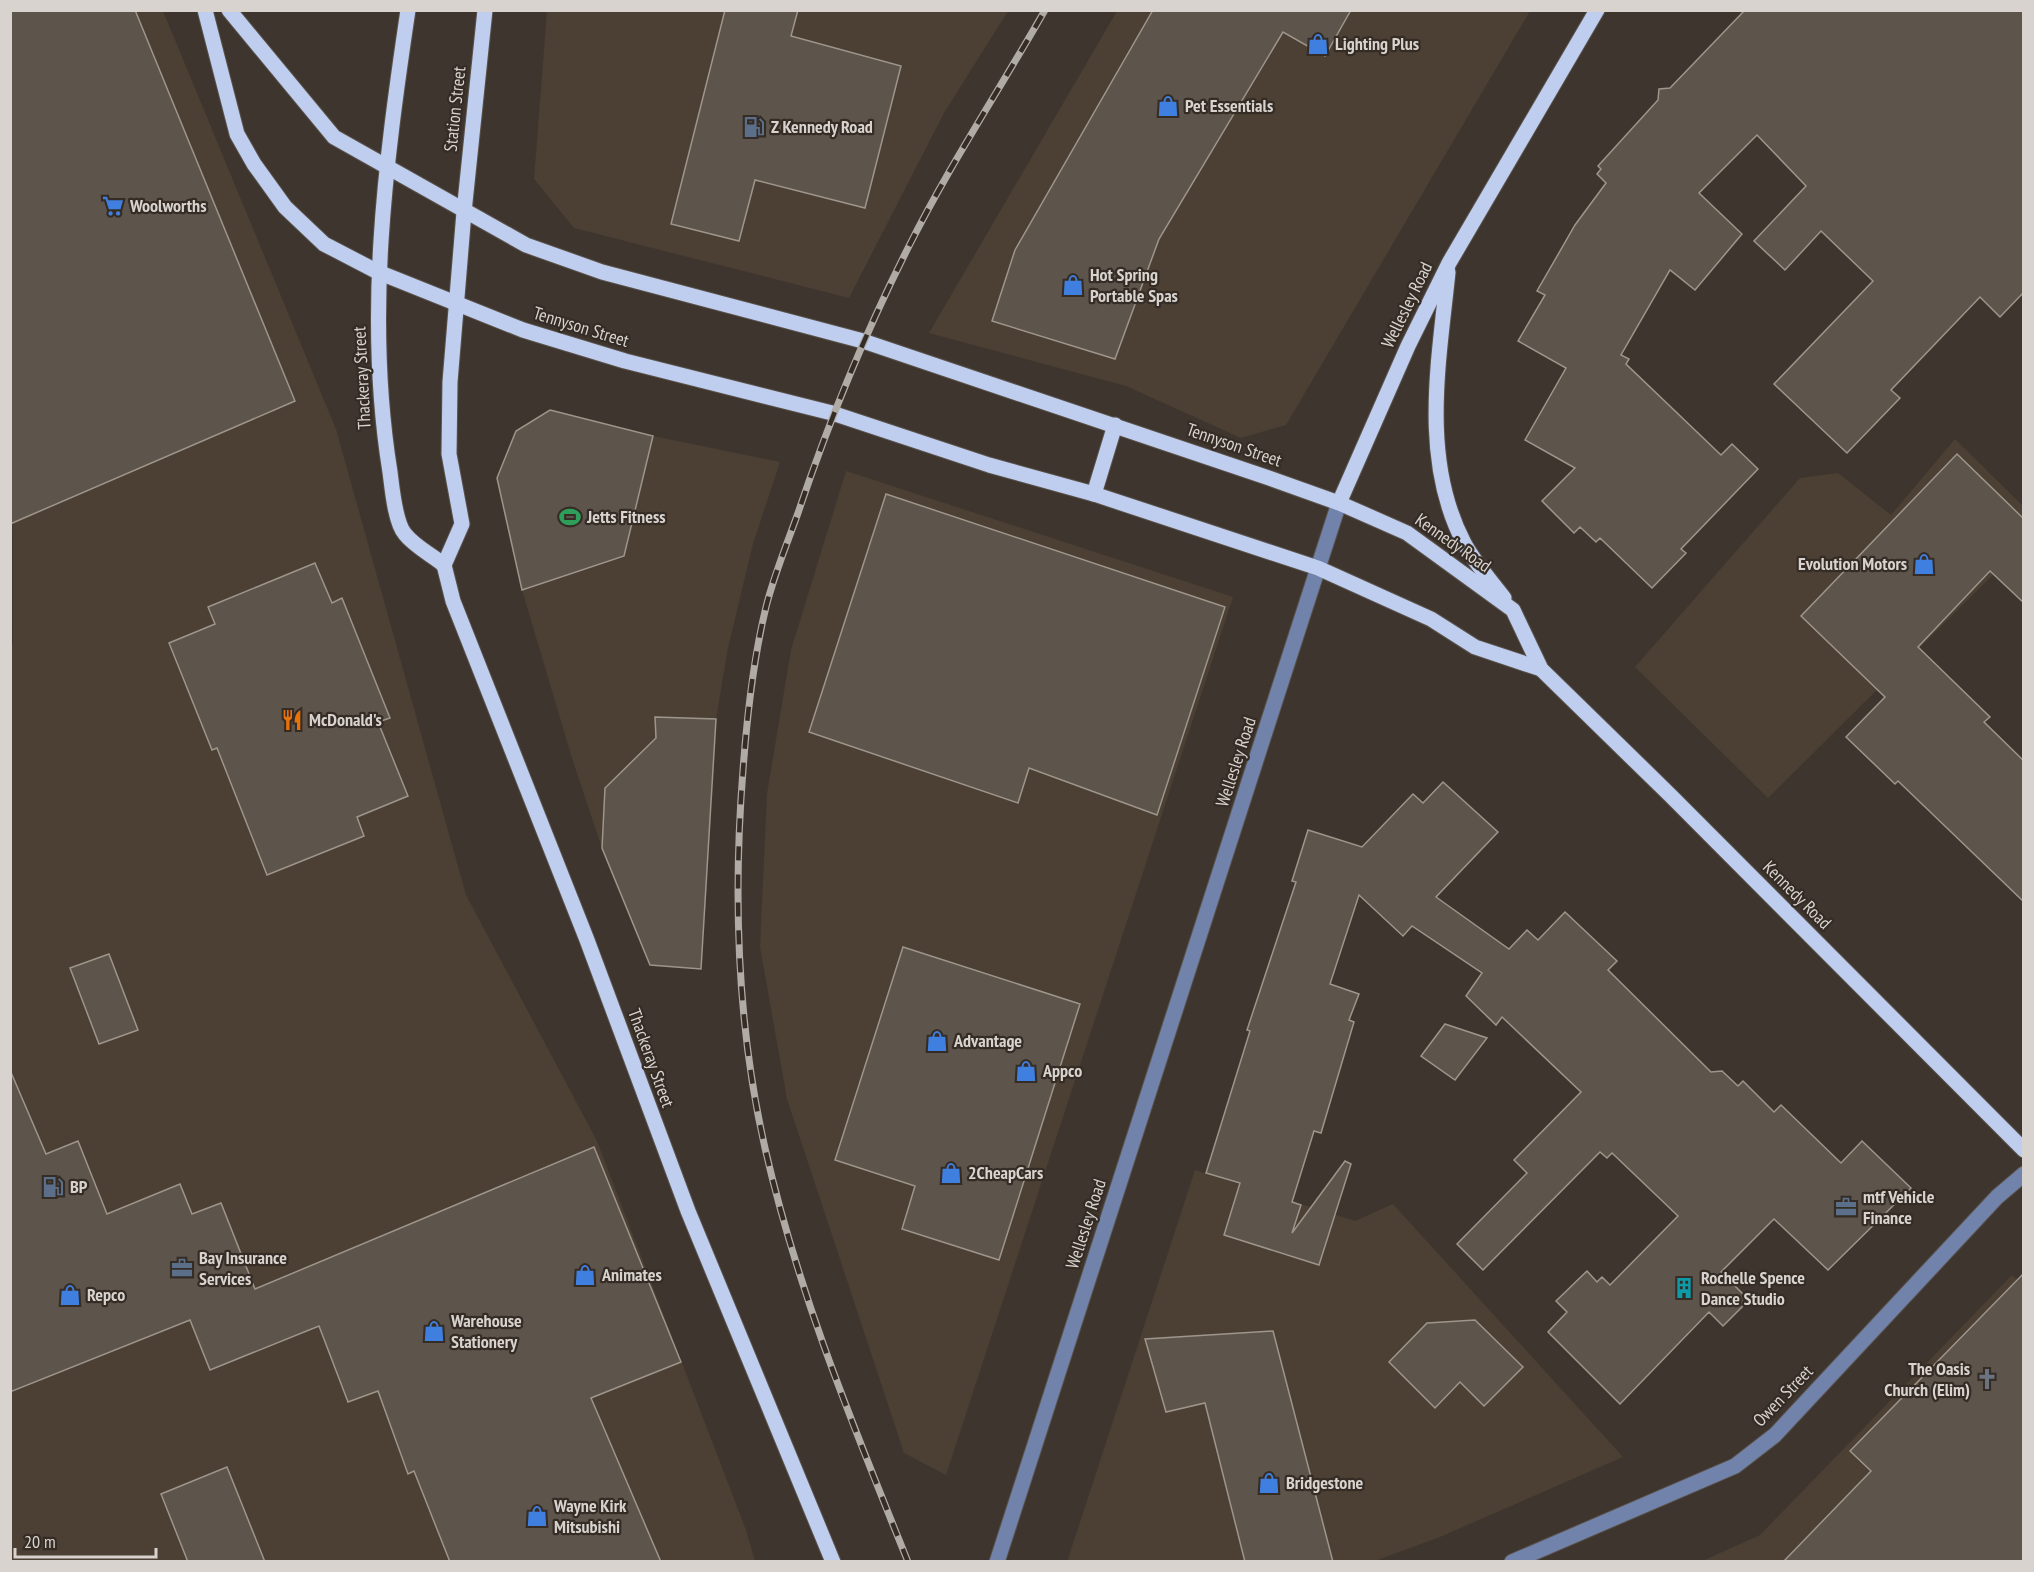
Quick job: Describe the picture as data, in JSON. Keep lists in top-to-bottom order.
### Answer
{
  "streets": {
    "main road": [
      "Station Street",
      "Wellesley Road",
      "Tennyson Street",
      "Thackeray Street",
      "Kennedy Road"
    ],
    "street": ["Owen Street"]
  },
  "crossings": [
    ["Station Street", "Tennyson Street"],
    ["Wellesley Road", "Tennyson Street"],
    ["Wellesley Road", "Kennedy Road"],
    ["Tennyson Street", "Thackeray Street"],
    ["Tennyson Street", "Kennedy Road"]
  ],
  "places": {
    "shop": [
      "Lighting Plus",
      "Pet Essentials",
      "Hot Spring Portable Spas",
      "Evolution Motors",
      "Advantage",
      "Appco",
      "2CheapCars",
      "Animates",
      "Repco",
      "Warehouse Stationery",
      "Bridgestone",
      "Wayne Kirk Mitsubishi"
    ],
    "fuel station": ["Z Kennedy Road", "BP"],
    "supermarket": ["Woolworths"],
    "sports": ["Jetts Fitness"],
    "restaurant": ["McDonald's"],
    "office": ["mtf Vehicle Finance", "Bay Insurance Services"],
    "building": ["Rochelle Spence Dance Studio"],
    "church": ["The Oasis Church (Elim)"]
  },
  "scale_bar": "20 m"
}
